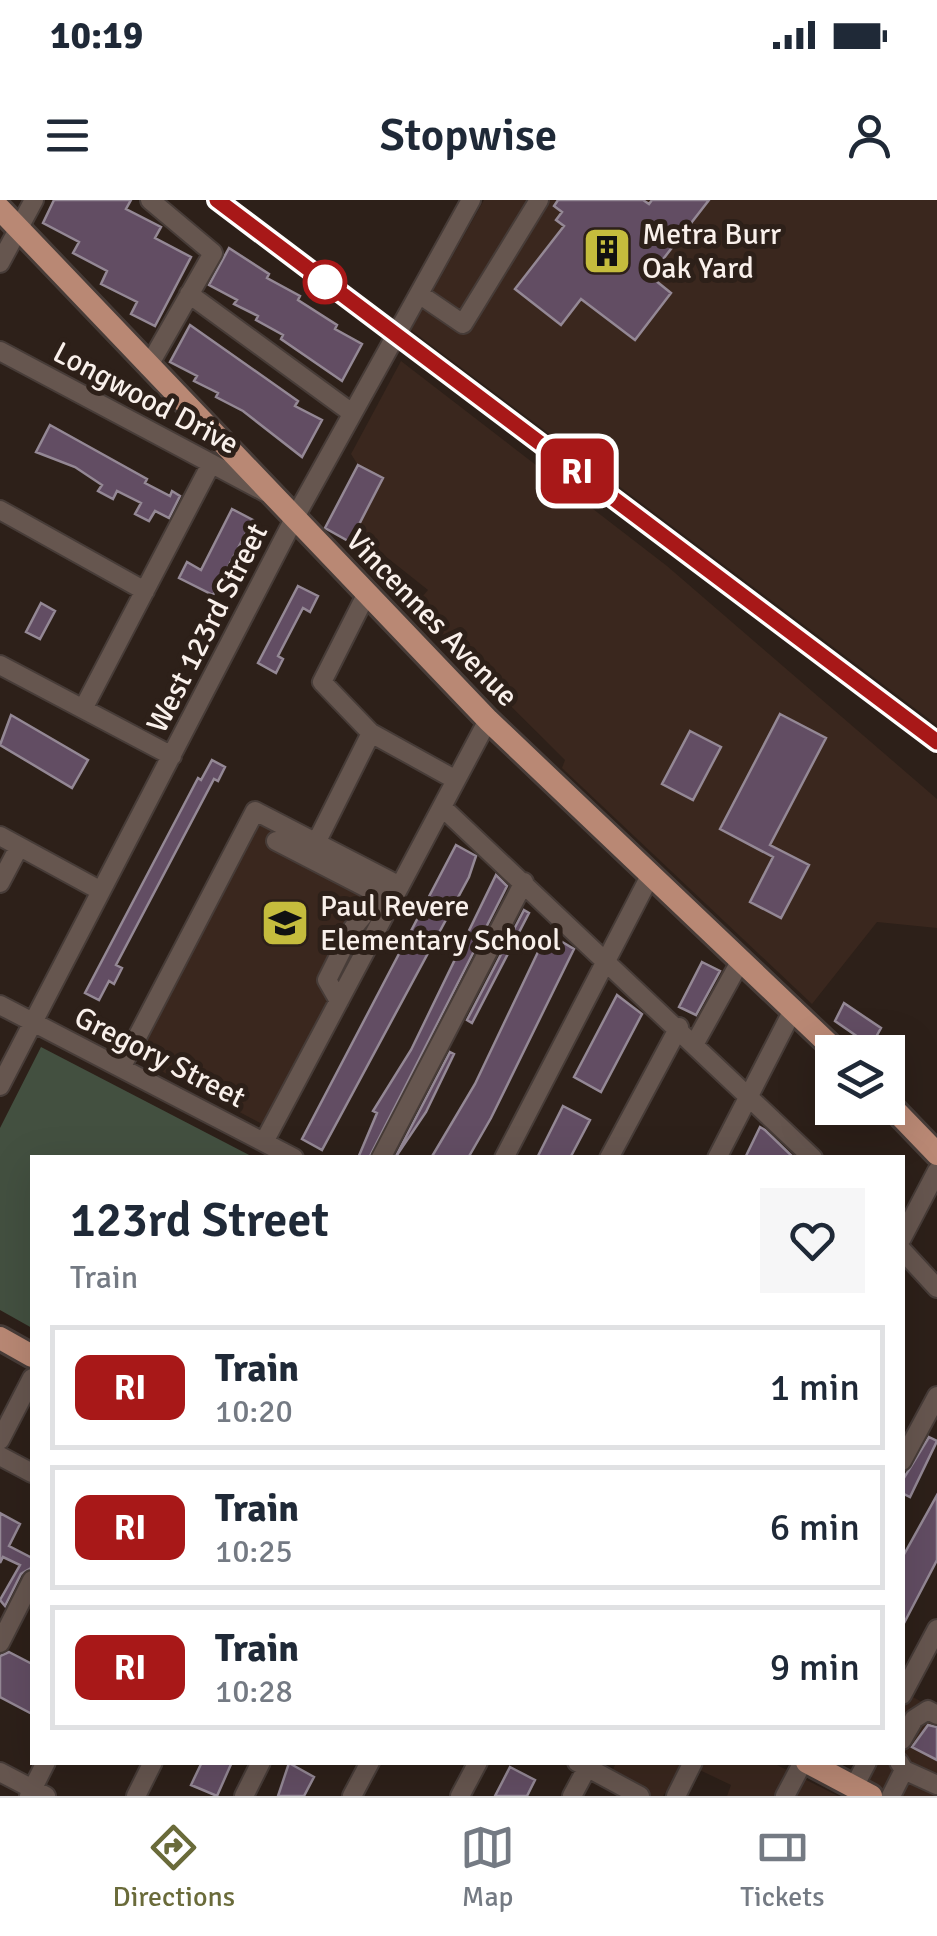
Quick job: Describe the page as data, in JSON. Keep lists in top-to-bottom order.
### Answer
{
  "streets": {
    "main road": ["Vincennes Avenue"],
    "street": ["Longwood Drive", "West 123rd Street", "Gregory Street"]
  },
  "crossings": [
    ["Longwood Drive", "Vincennes Avenue"],
    ["Vincennes Avenue", "West 123rd Street"],
    ["West 123rd Street", "Gregory Street"]
  ],
  "places": {
    "building": ["Metra Burr Oak Yard"],
    "school or university": ["Paul Revere Elementary School"]
  },
  "page": {
    "status": "10:19",
    "header": "Stopwise",
    "on_map": "RI",
    "heading": ["123rd Street", "Train"],
    "list": [
      {
        "mark": "RI",
        "name": "Train",
        "note": "10:20",
        "value": "1 min"
      },
      {
        "mark": "RI",
        "name": "Train",
        "note": "10:25",
        "value": "6 min"
      },
      {
        "mark": "RI",
        "name": "Train",
        "note": "10:28",
        "value": "9 min"
      }
    ],
    "tabs": ["Directions", "Map", "Tickets"]
  }
}
